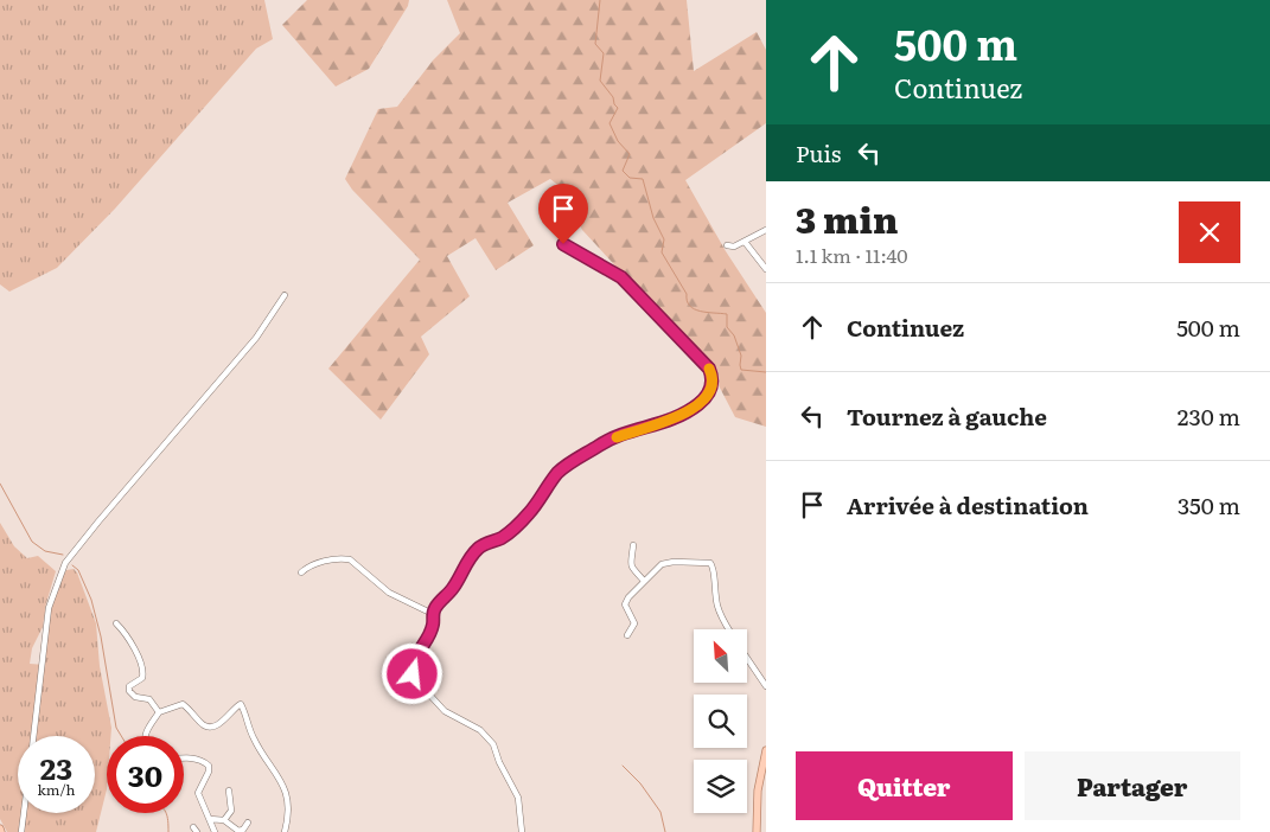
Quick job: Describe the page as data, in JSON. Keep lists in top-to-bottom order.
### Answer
{
  "north": "top left",
  "page": {
    "turn": ["500 m", "Continuez"],
    "then": "Puis",
    "heading": ["3 min", "1.1 km · 11:40"],
    "list": [
      {
        "name": "Continuez",
        "value": "500 m"
      },
      {
        "name": "Tournez à gauche",
        "value": "230 m"
      },
      {
        "name": "Arrivée à destination",
        "value": "350 m"
      }
    ],
    "speed": "23 km/h",
    "limit": "30",
    "buttons": ["Quitter", "Partager"]
  }
}
